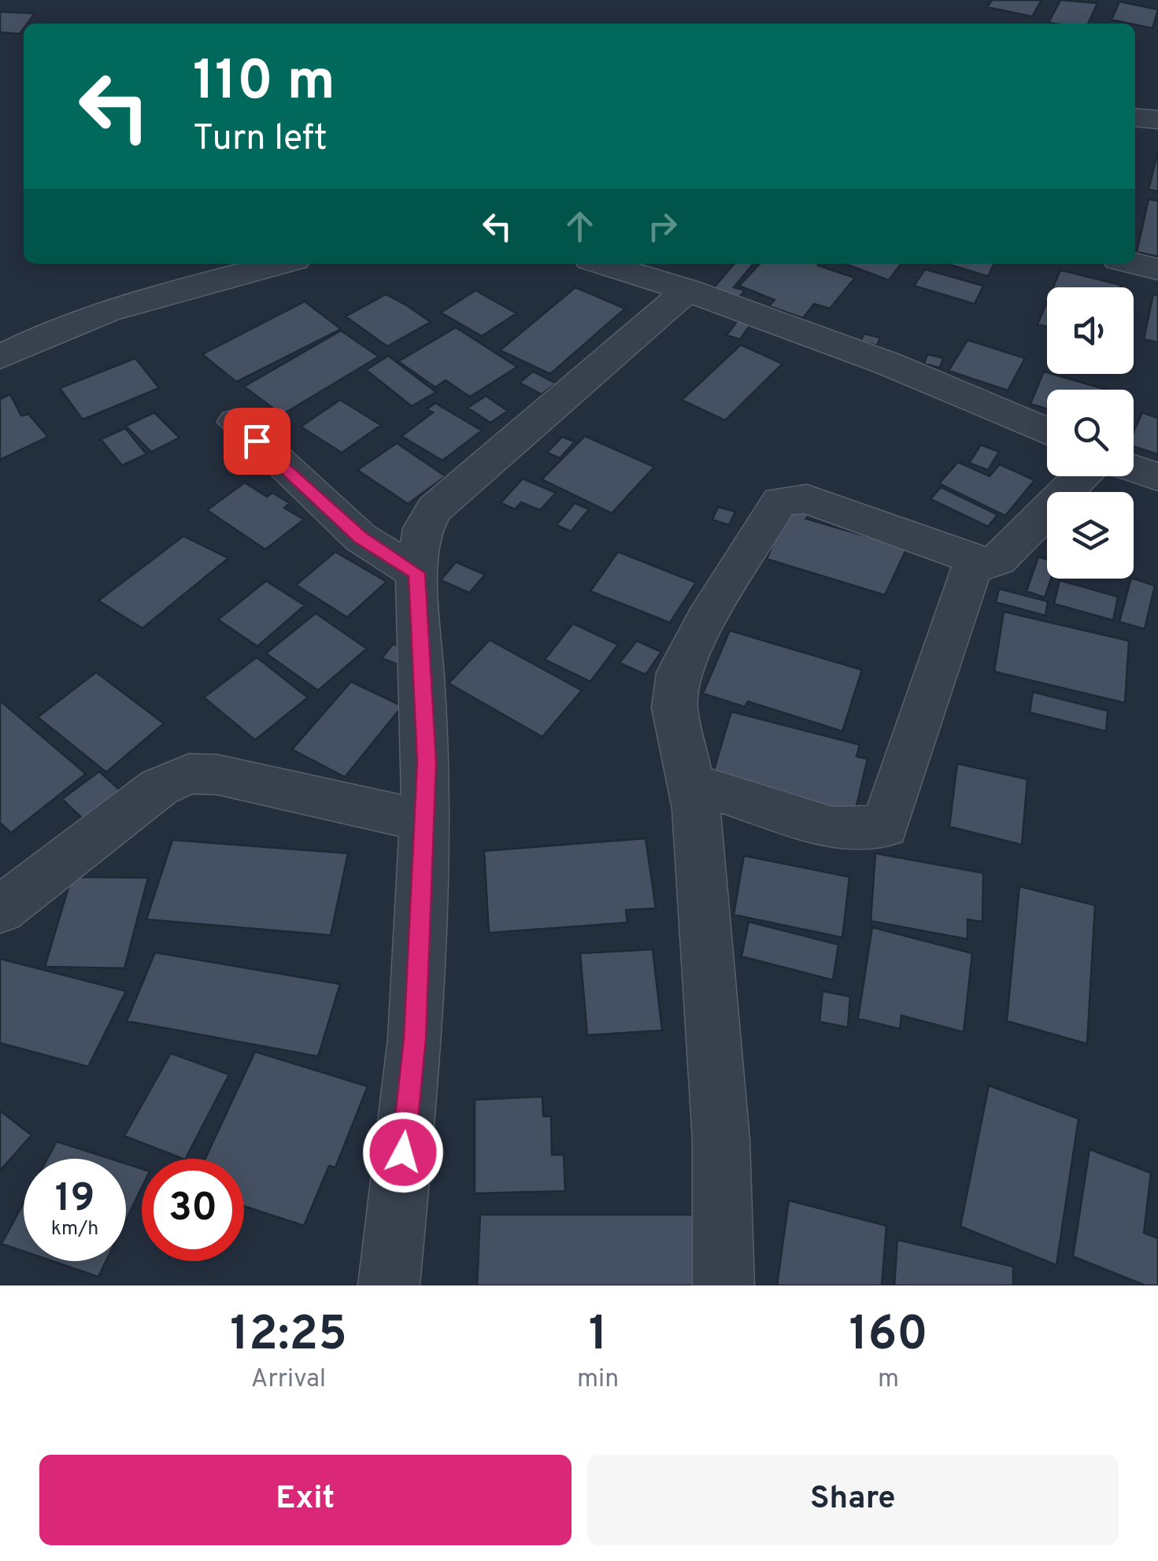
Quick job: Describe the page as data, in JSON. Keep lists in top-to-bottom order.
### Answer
{
  "page": {
    "turn": ["110 m", "Turn left"],
    "speed": "19 km/h",
    "limit": "30",
    "eta": [
      "12:25",
      "Arrival",
      "1",
      "min",
      "160",
      "m"
    ],
    "buttons": ["Exit", "Share"]
  }
}
